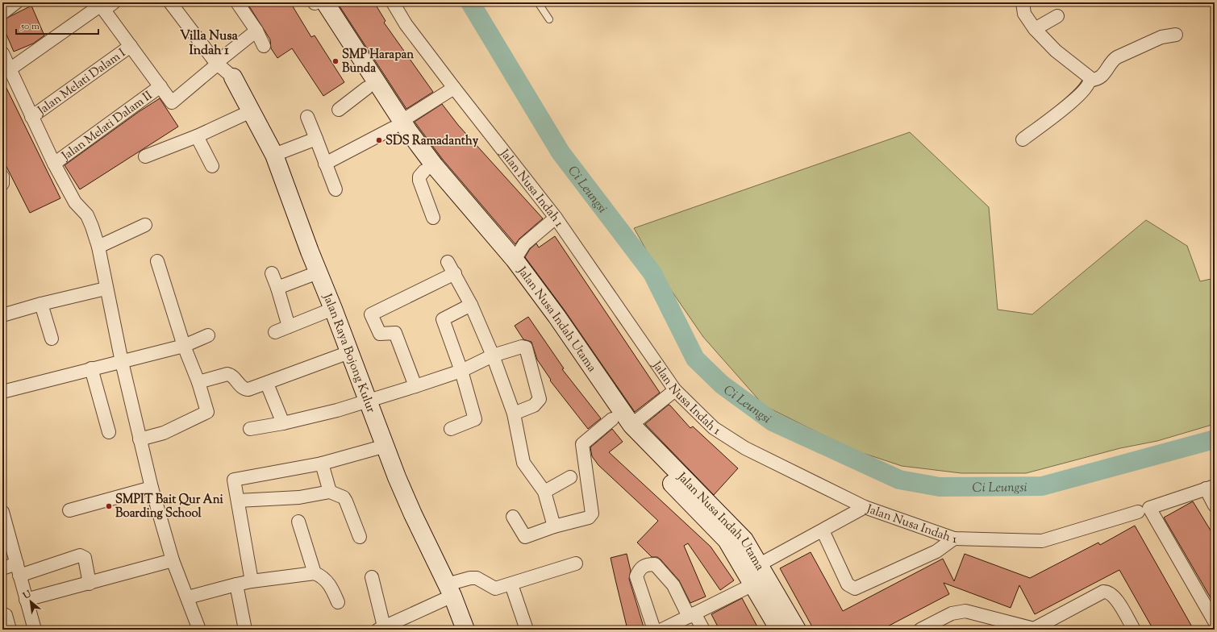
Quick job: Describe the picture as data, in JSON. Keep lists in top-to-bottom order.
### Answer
{
  "streets": {
    "street": [
      "Jalan Melati Dalam I",
      "Jalan Melati Dalam II",
      "Jalan Nusa Indah 1",
      "Jalan Nusa Indah Utama",
      "Jalan Raya Bojong Kulur"
    ]
  },
  "districts": ["Villa Nusa Indah 1"],
  "water": ["Ci Leungsi"],
  "places": ["SMP Harapan Bunda", "SDS Ramadanthy", "SMPIT Bait Qur Ani Boarding School"],
  "scale_bar": "50 m",
  "north": "top left"
}
